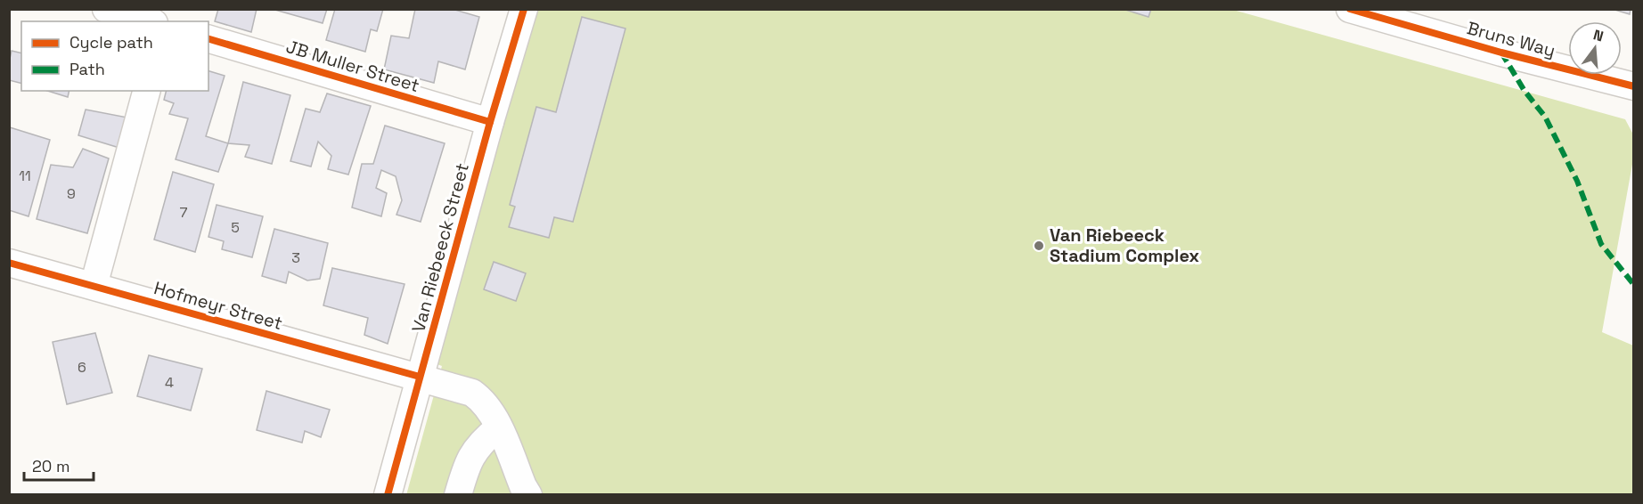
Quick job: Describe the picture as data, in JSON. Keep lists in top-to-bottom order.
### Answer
{
  "streets": {
    "street": [
      "Bruns Way",
      "JB Muller Street",
      "Van Riebeeck Street",
      "Hofmeyr Street"
    ]
  },
  "crossings": [
    ["JB Muller Street", "Van Riebeeck Street"],
    ["Van Riebeeck Street", "Hofmeyr Street"]
  ],
  "places": ["Van Riebeeck Stadium Complex"],
  "house_numbers": [
    "11",
    "9",
    "7",
    "5",
    "3",
    "6",
    "4"
  ],
  "legend": ["Cycle path", "Path"],
  "scale_bar": "20 m",
  "north": "top"
}
